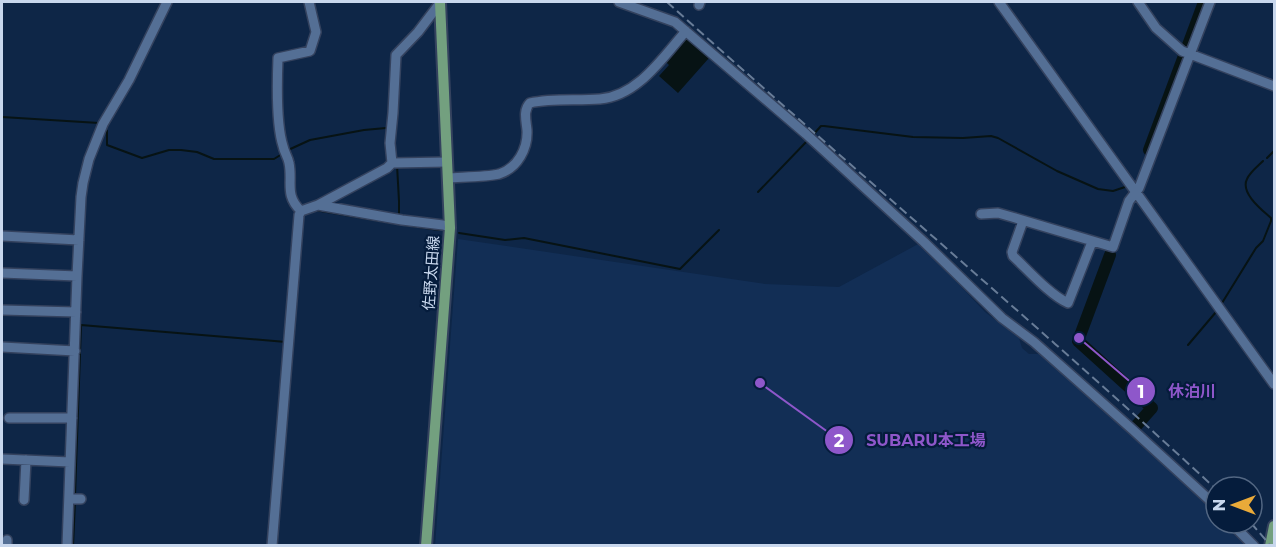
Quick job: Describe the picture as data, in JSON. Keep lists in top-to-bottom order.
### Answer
{
  "streets": {
    "main road": ["佐野太田線"]
  },
  "places": ["休泊川", "SUBARU本工場"],
  "north": "left"
}
